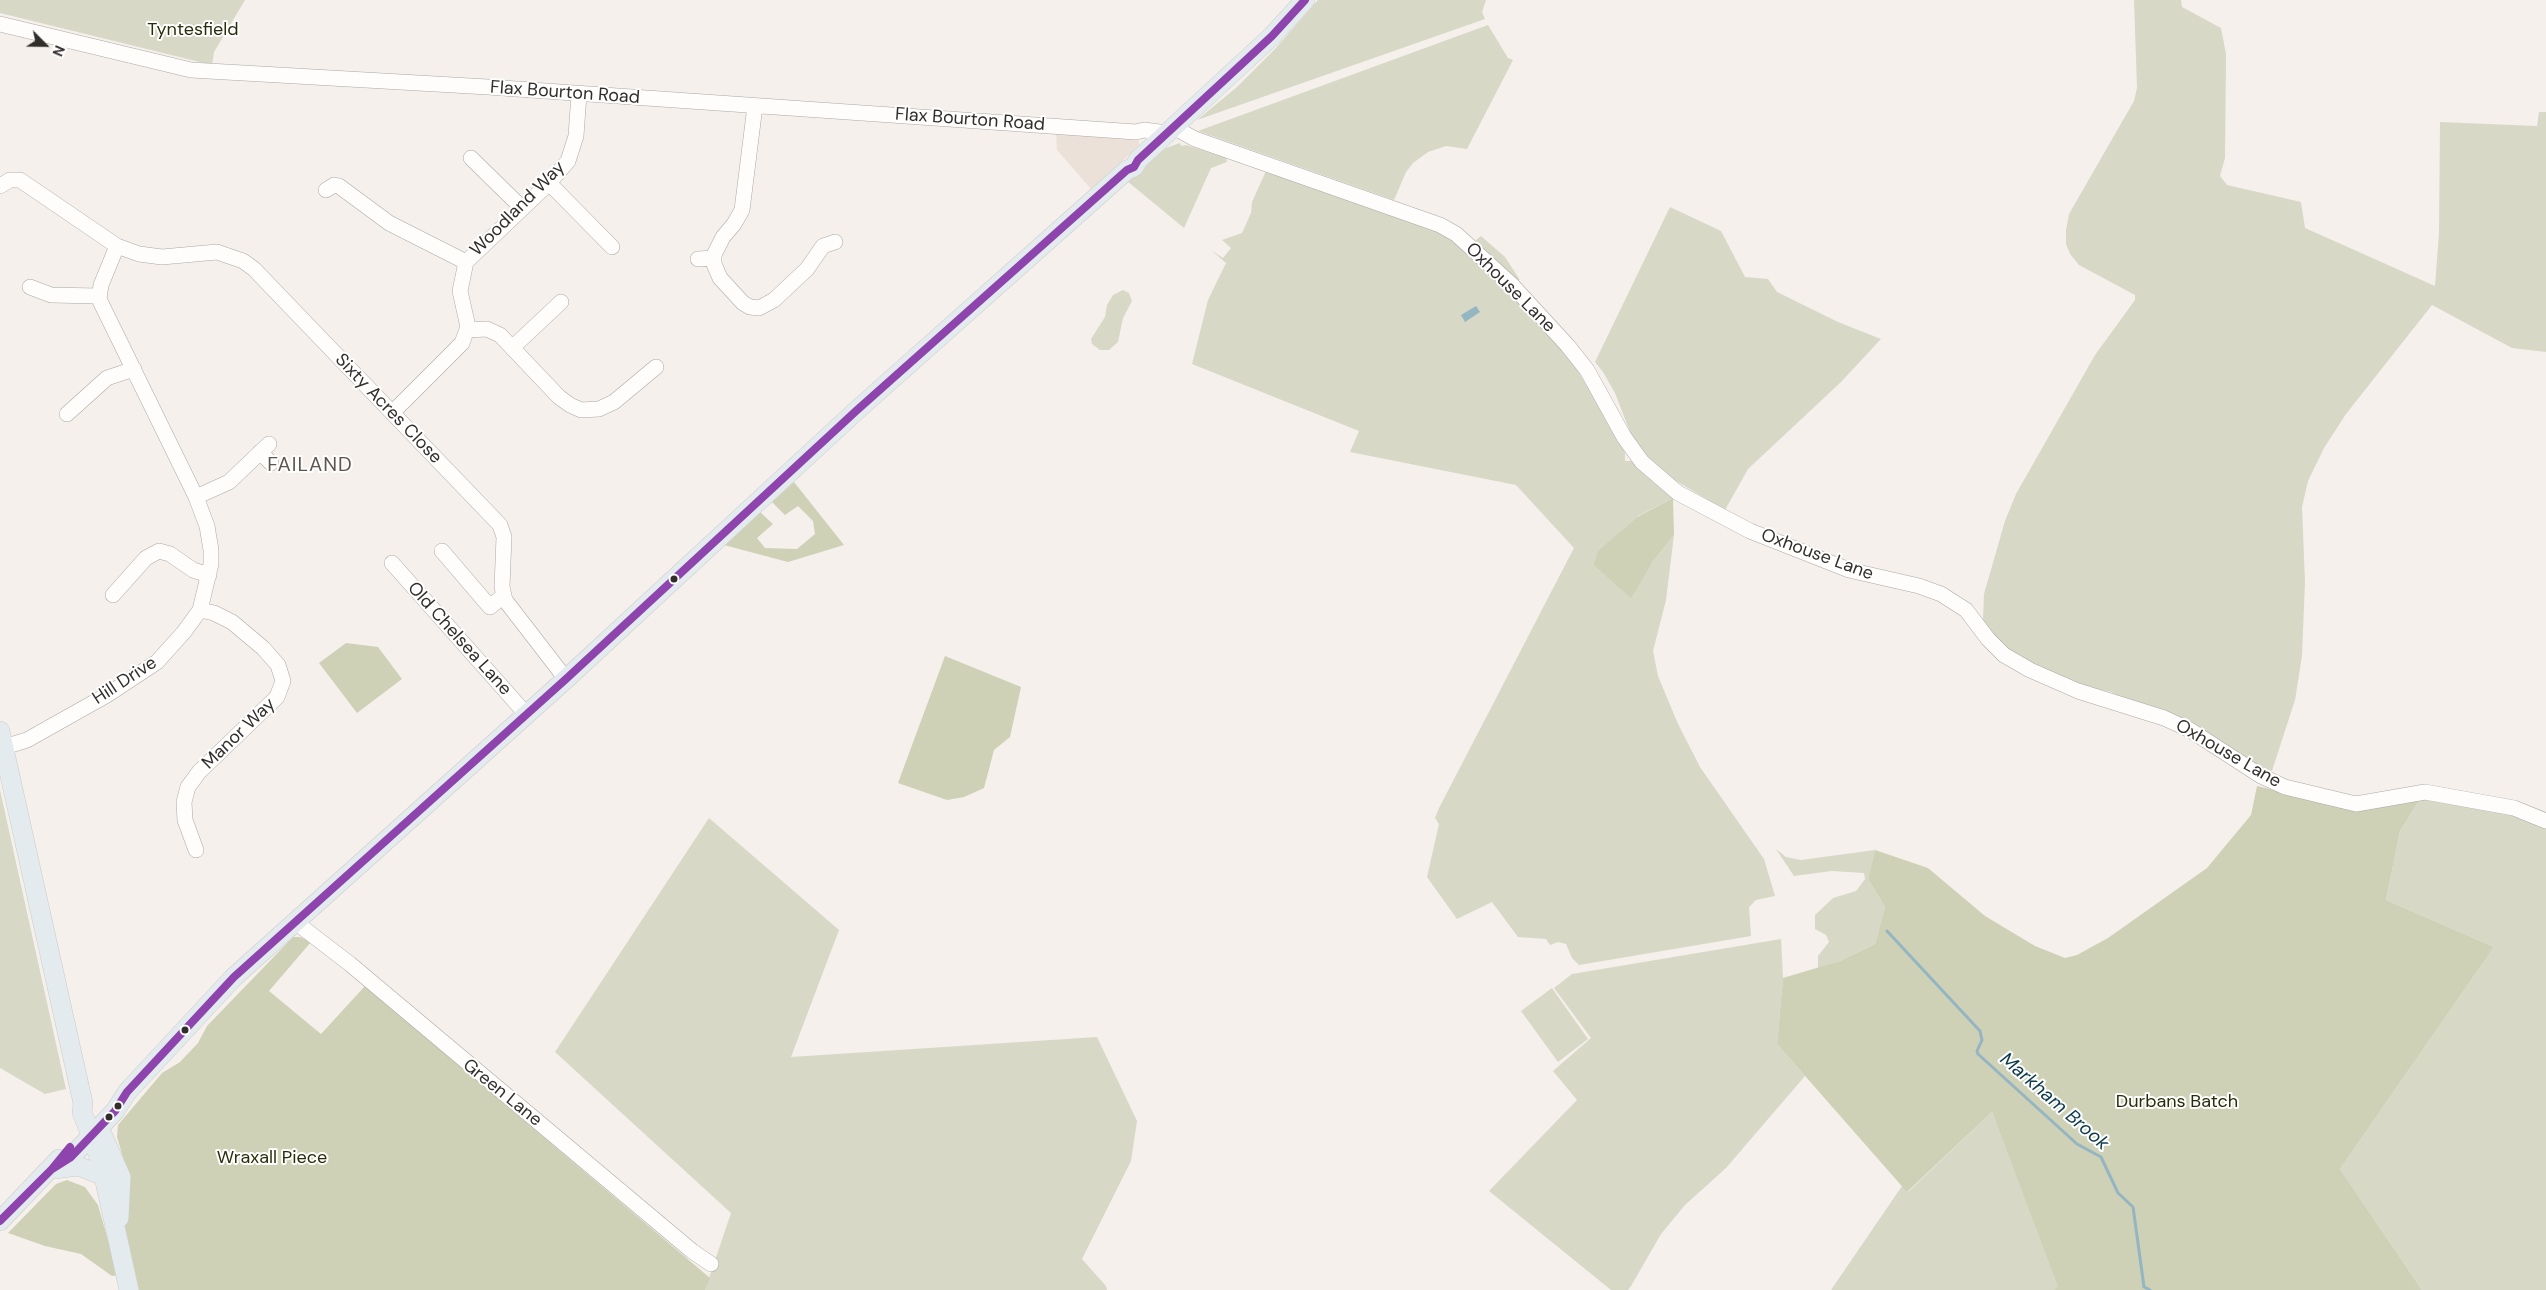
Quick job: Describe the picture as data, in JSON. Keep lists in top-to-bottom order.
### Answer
{
  "streets": {
    "street": [
      "Flax Bourton Road",
      "Woodland Way",
      "Oxhouse Lane",
      "Sixty Acres Close",
      "Old Chelsea Lane",
      "Hill Drive",
      "Manor Way",
      "Green Lane"
    ]
  },
  "crossings": [
    ["Flax Bourton Road", "Woodland Way"],
    ["Flax Bourton Road", "Oxhouse Lane"],
    ["Hill Drive", "Manor Way"]
  ],
  "districts": ["FAILAND"],
  "water": ["Markham Brook"],
  "parks": ["Tyntesfield", "Durbans Batch", "Wraxall Piece"],
  "north": "bottom right"
}
